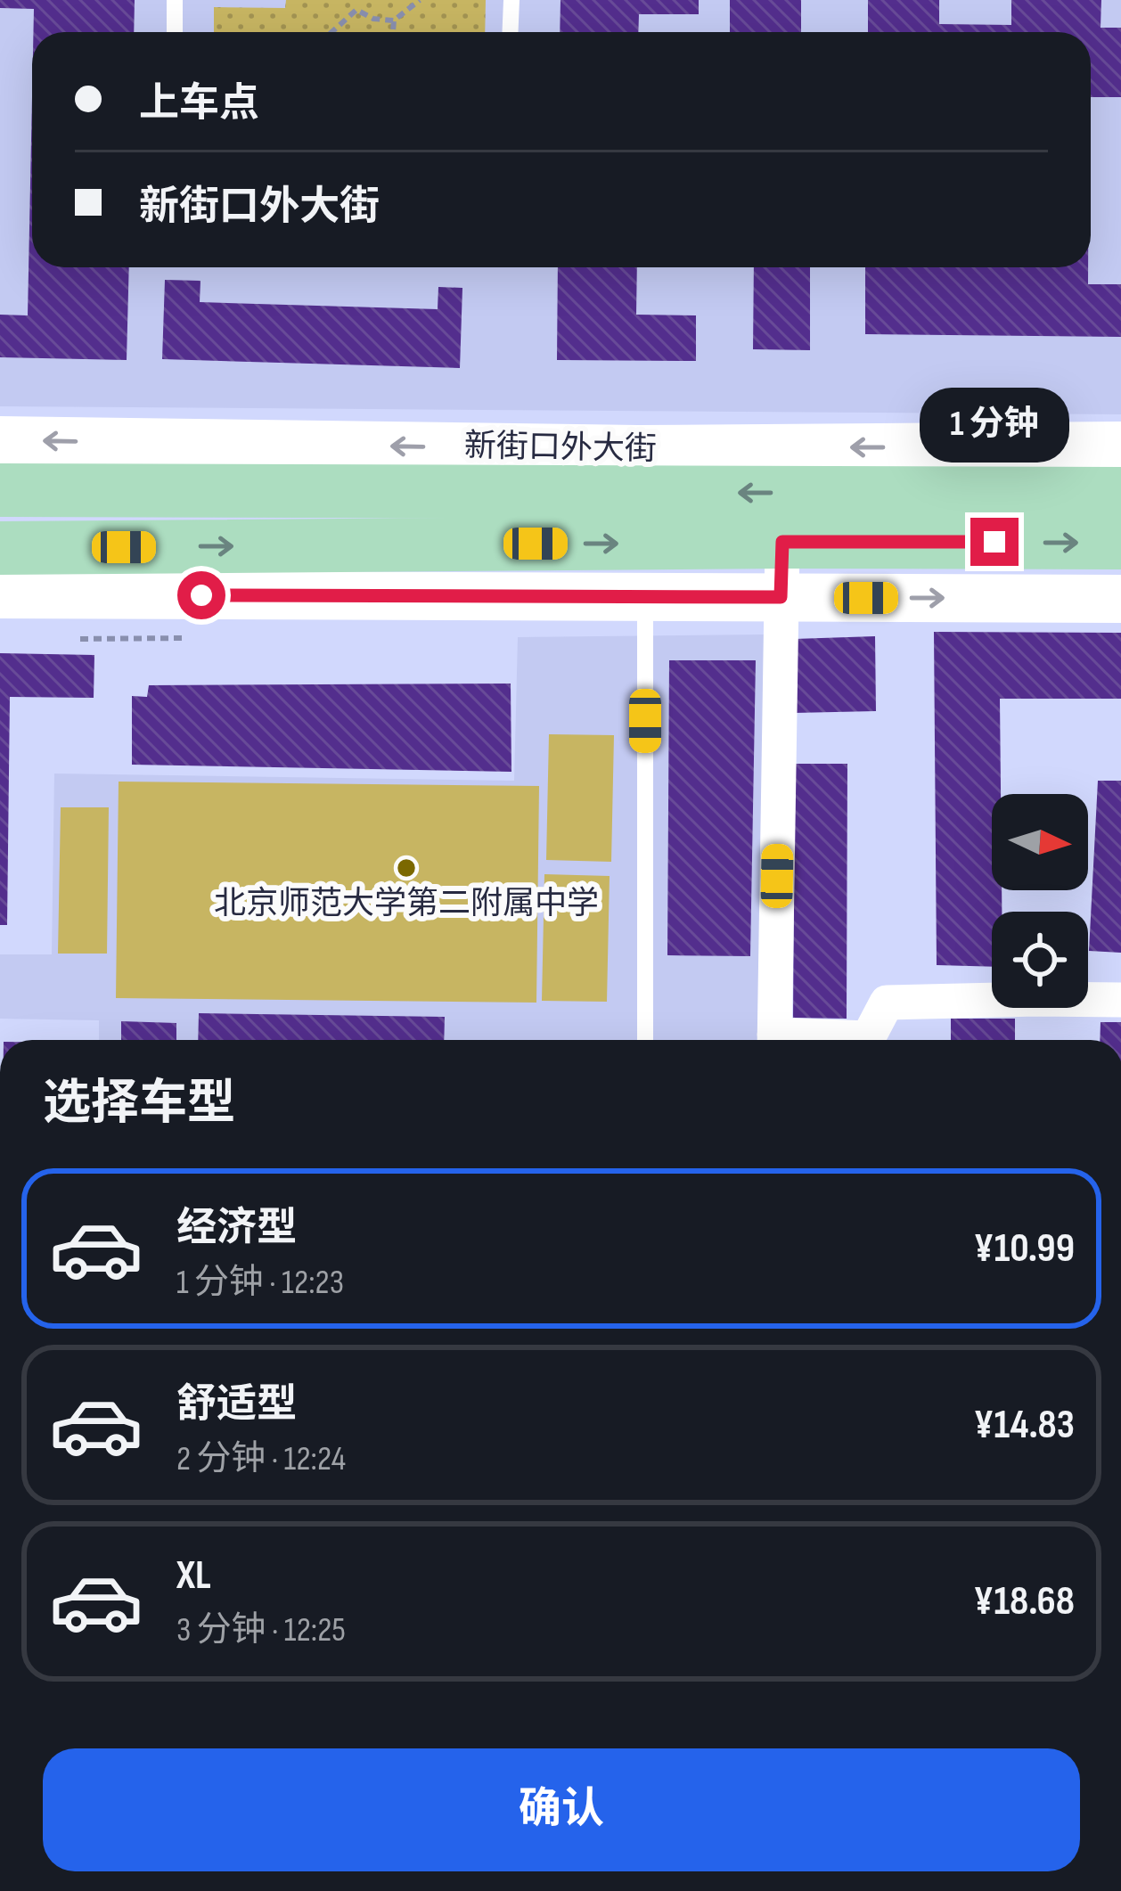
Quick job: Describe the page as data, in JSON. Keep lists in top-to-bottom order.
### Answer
{
  "streets": {
    "main road": ["新街口外大街"]
  },
  "places": ["北京师范大学第二附属中学"],
  "north": "right",
  "page": {
    "banner": ["上车点", "新街口外大街"],
    "bubble": "1 分钟",
    "heading": "选择车型",
    "list": [
      {
        "name": "经济型",
        "note": "1 分钟 · 12:23",
        "value": "¥10.99"
      },
      {
        "name": "舒适型",
        "note": "2 分钟 · 12:24",
        "value": "¥14.83"
      },
      {
        "name": "XL",
        "note": "3 分钟 · 12:25",
        "value": "¥18.68"
      }
    ],
    "buttons": "确认"
  }
}
